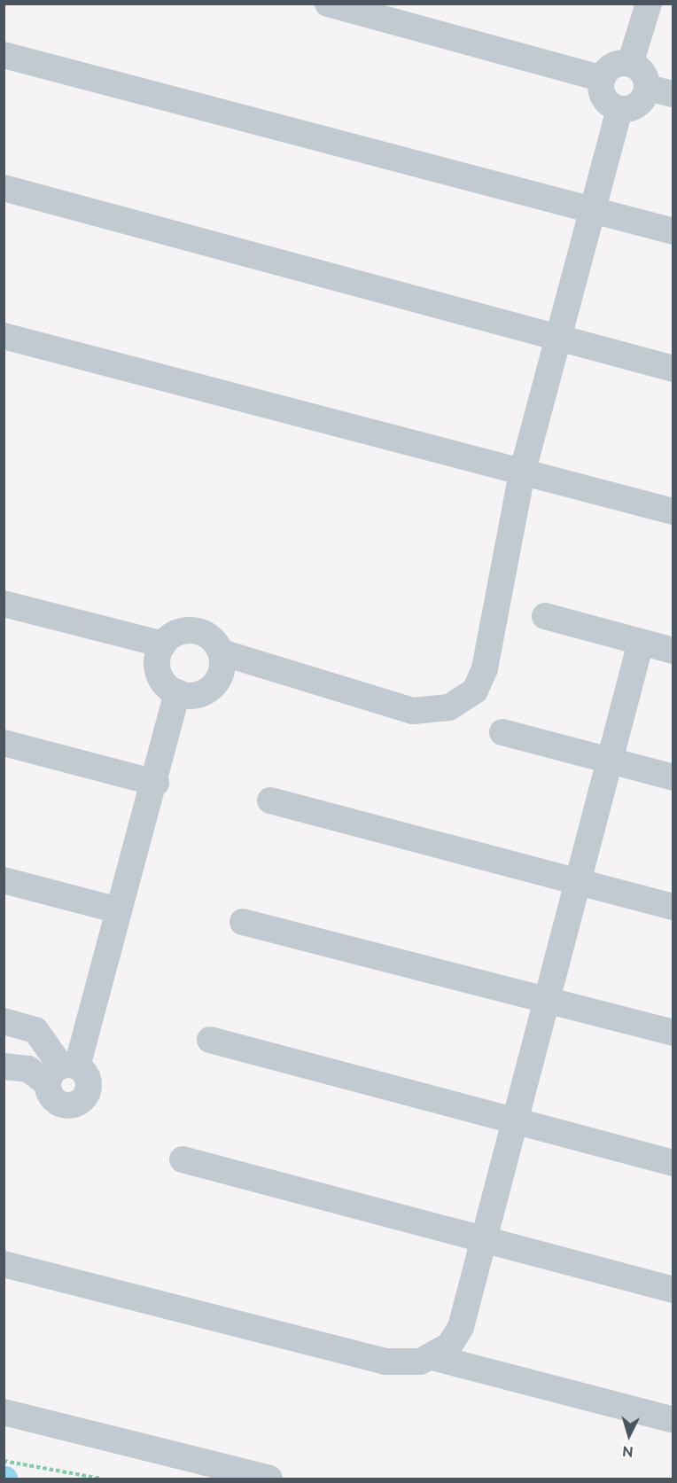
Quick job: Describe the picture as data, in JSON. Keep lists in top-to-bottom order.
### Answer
{
  "north": "bottom"
}
